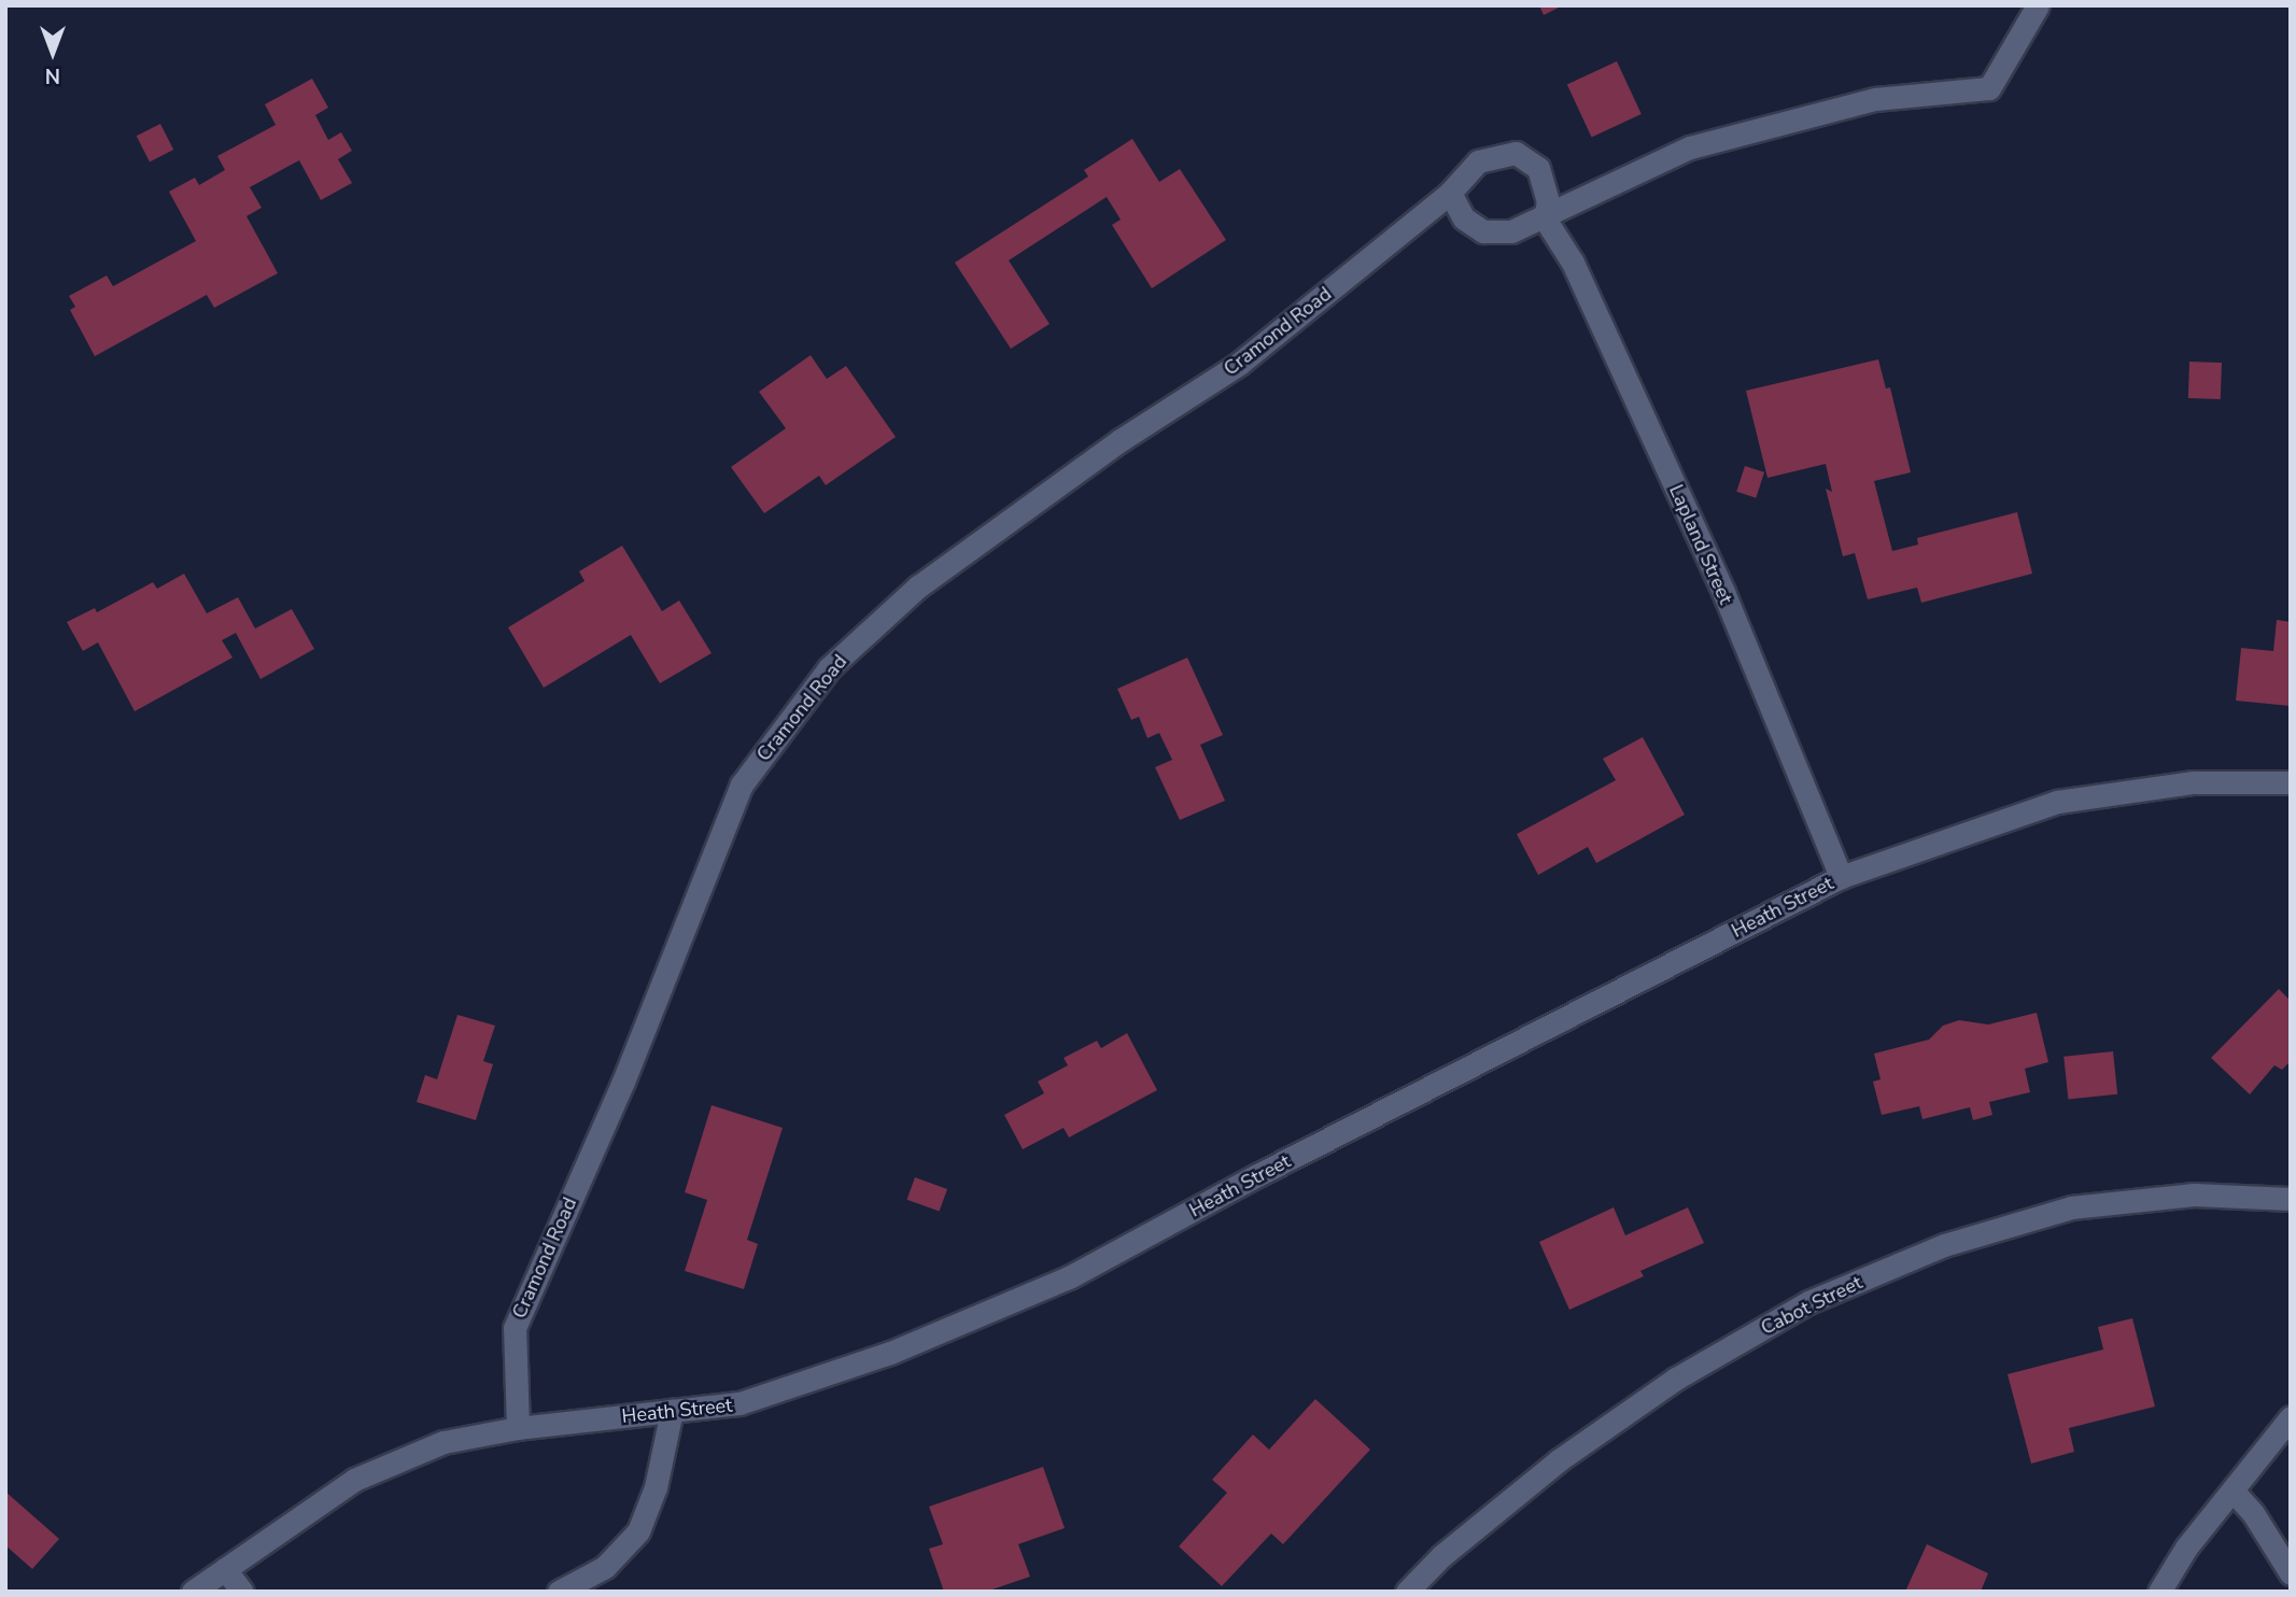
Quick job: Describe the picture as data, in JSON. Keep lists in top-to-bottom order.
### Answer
{
  "streets": {
    "street": [
      "Cramond Road",
      "Lapland Street",
      "Heath Street",
      "Cabot Street"
    ]
  },
  "crossings": [
    ["Cramond Road", "Lapland Street"],
    ["Cramond Road", "Heath Street"],
    ["Lapland Street", "Heath Street"]
  ],
  "north": "bottom"
}
